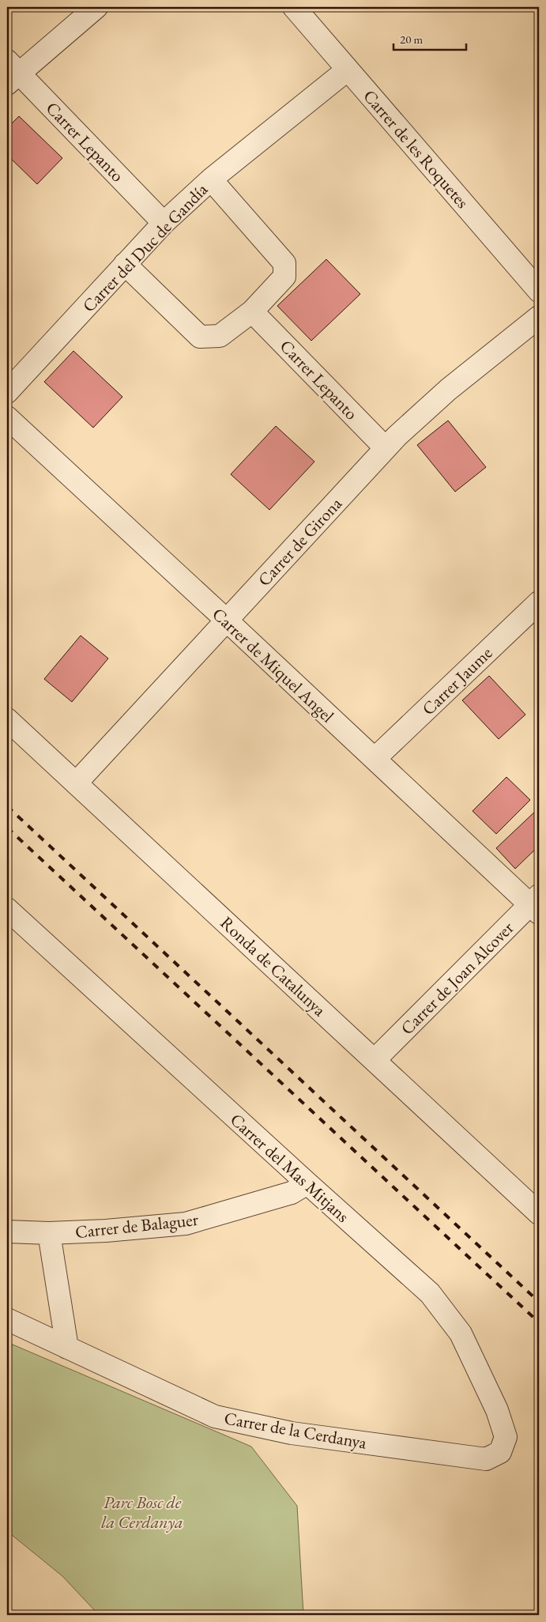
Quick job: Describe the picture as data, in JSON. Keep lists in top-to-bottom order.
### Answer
{
  "streets": {
    "street": [
      "Carrer Lepanto",
      "Carrer de les Roquetes",
      "Carrer del Duc de Gandía",
      "Carrer de Girona",
      "Carrer de Miquel Angel",
      "Carrer Jaume",
      "Ronda de Catalunya",
      "Carrer de Joan Alcover",
      "Carrer del Mas Mitjans",
      "Carrer de Balaguer",
      "Carrer de la Cerdanya"
    ]
  },
  "crossings": [
    ["Carrer Lepanto", "Carrer del Duc de Gandía"],
    ["Carrer Lepanto", "Carrer de Girona"],
    ["Carrer de les Roquetes", "Carrer del Duc de Gandía"],
    ["Carrer de Girona", "Carrer de Miquel Angel"],
    ["Carrer de Girona", "Ronda de Catalunya"],
    ["Carrer de Miquel Angel", "Carrer Jaume"],
    ["Carrer de Miquel Angel", "Carrer de Joan Alcover"],
    ["Ronda de Catalunya", "Carrer de Joan Alcover"],
    ["Carrer del Mas Mitjans", "Carrer de Balaguer"],
    ["Carrer del Mas Mitjans", "Carrer de la Cerdanya"]
  ],
  "parks": ["Parc Bosc de la Cerdanya"],
  "scale_bar": "20 m"
}
